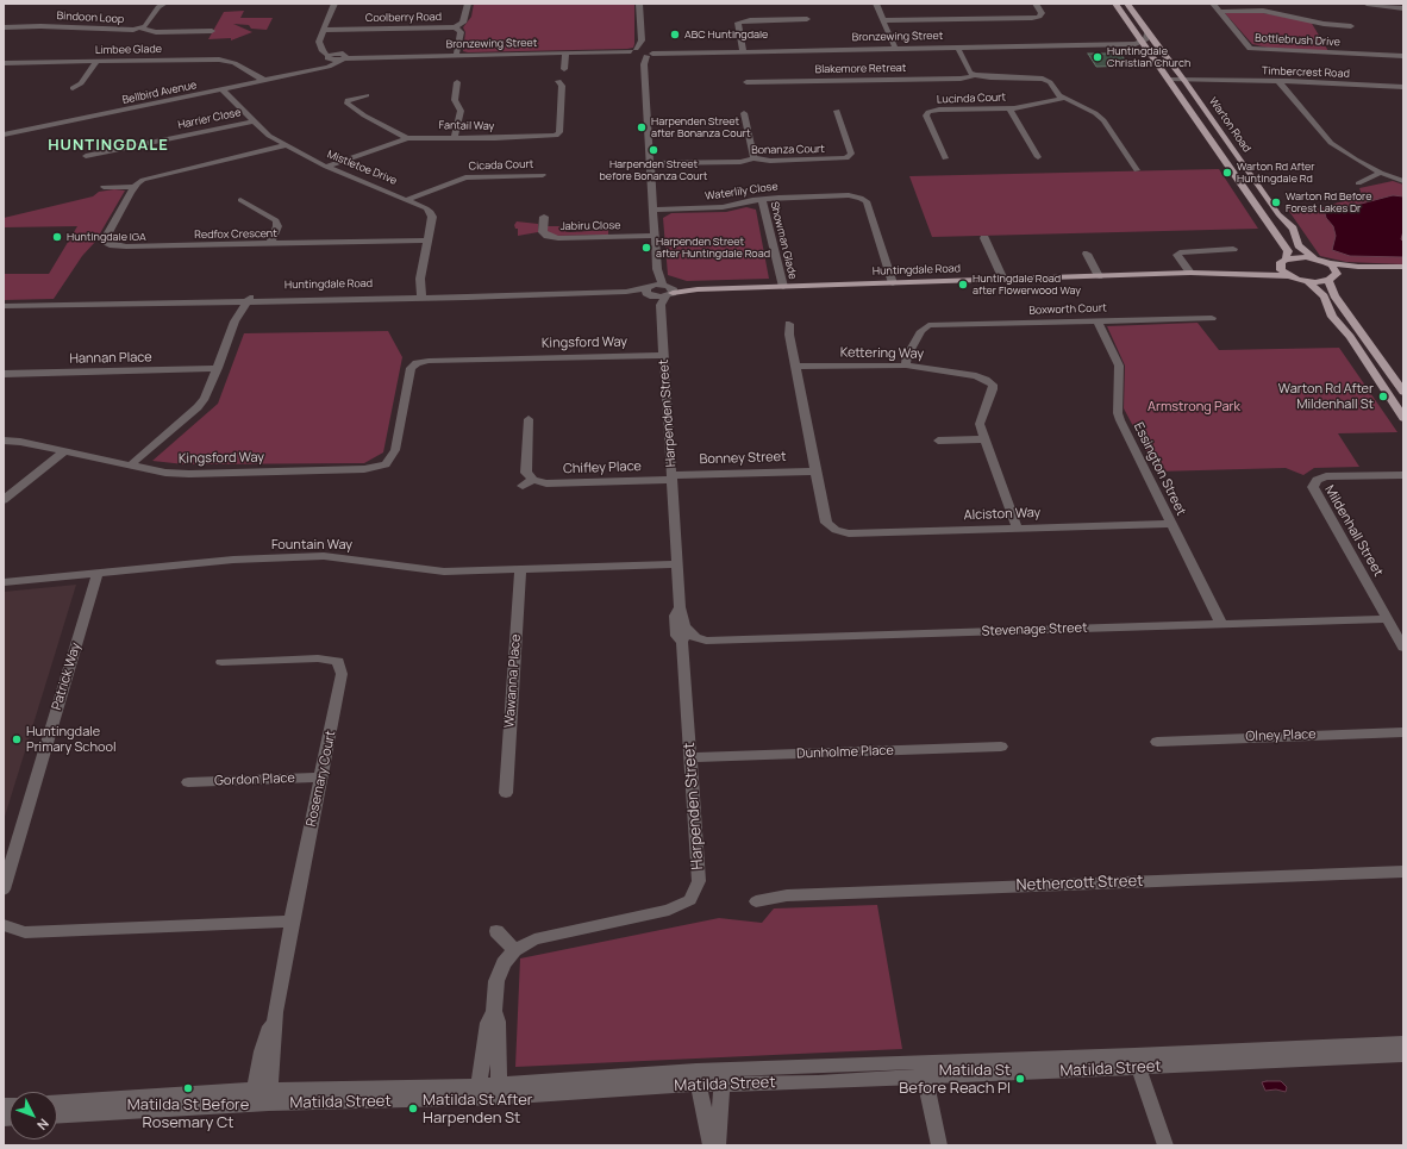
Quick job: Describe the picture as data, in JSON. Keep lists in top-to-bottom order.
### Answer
{
  "streets": {
    "main road": ["Warton Road", "Huntingdale Road"],
    "street": [
      "Bindoon Loop",
      "Coolberry Road",
      "Bronzewing Street",
      "Bottlebrush Drive",
      "Limbee Glade",
      "Blakemore Retreat",
      "Timbercrest Road",
      "Bellbird Avenue",
      "Lucinda Court",
      "Harrier Close",
      "Fantail Way",
      "Bonanza Court",
      "Cicada Court",
      "Mistletoe Drive",
      "Waterlily Close",
      "Jabiru Close",
      "Redfox Crescent",
      "Showman Glade",
      "Boxworth Court",
      "Kingsford Way",
      "Kettering Way",
      "Hannan Place",
      "Harpenden Street",
      "Bonney Street",
      "Chifley Place",
      "Essington Street",
      "Alciston Way",
      "Mildenhall Street",
      "Fountain Way",
      "Stevenage Street",
      "Patrick Way",
      "Wawanna Place",
      "Olney Place",
      "Dunholme Place",
      "Rosemary Court",
      "Gordon Place",
      "Nethercott Street",
      "Matilda Street"
    ]
  },
  "crossings": [
    ["Bronzewing Street", "Bellbird Avenue"],
    ["Bronzewing Street", "Warton Road"],
    ["Bronzewing Street", "Harpenden Street"],
    ["Limbee Glade", "Bellbird Avenue"],
    ["Blakemore Retreat", "Lucinda Court"],
    ["Timbercrest Road", "Warton Road"],
    ["Bellbird Avenue", "Mistletoe Drive"],
    ["Harrier Close", "Mistletoe Drive"],
    ["Warton Road", "Huntingdale Road"],
    ["Fantail Way", "Mistletoe Drive"],
    ["Bonanza Court", "Harpenden Street"],
    ["Cicada Court", "Mistletoe Drive"],
    ["Mistletoe Drive", "Redfox Crescent"],
    ["Mistletoe Drive", "Huntingdale Road"],
    ["Waterlily Close", "Showman Glade"],
    ["Waterlily Close", "Huntingdale Road"],
    ["Waterlily Close", "Harpenden Street"],
    ["Jabiru Close", "Harpenden Street"],
    ["Showman Glade", "Huntingdale Road"],
    ["Huntingdale Road", "Harpenden Street"],
    ["Boxworth Court", "Essington Street"],
    ["Kingsford Way", "Harpenden Street"],
    ["Kettering Way", "Alciston Way"],
    ["Harpenden Street", "Bonney Street"],
    ["Harpenden Street", "Chifley Place"],
    ["Harpenden Street", "Fountain Way"],
    ["Harpenden Street", "Stevenage Street"],
    ["Harpenden Street", "Dunholme Place"],
    ["Harpenden Street", "Matilda Street"],
    ["Bonney Street", "Chifley Place"],
    ["Bonney Street", "Alciston Way"],
    ["Essington Street", "Alciston Way"],
    ["Essington Street", "Stevenage Street"],
    ["Mildenhall Street", "Stevenage Street"],
    ["Fountain Way", "Patrick Way"],
    ["Fountain Way", "Wawanna Place"],
    ["Rosemary Court", "Gordon Place"],
    ["Rosemary Court", "Matilda Street"]
  ],
  "districts": ["HUNTINGDALE"],
  "parks": ["Armstrong Park"],
  "places": [
    "ABC Huntingdale",
    "Huntingdale Christian Church",
    "Harpenden Street after Bonanza Court",
    "Harpenden Street before Bonanza Court",
    "Warton Rd After Huntingdale Rd",
    "Warton Rd Before Forest Lakes Dr",
    "Huntingdale IGA",
    "Harpenden Street after Huntingdale Road",
    "Huntingdale Road after Flowerwood Way",
    "Warton Rd After Mildenhall St",
    "Huntingdale Primary School",
    "Matilda St Before Reach Pl",
    "Matilda St Before Rosemary Ct",
    "Matilda St After Harpenden St"
  ],
  "north": "bottom right"
}
